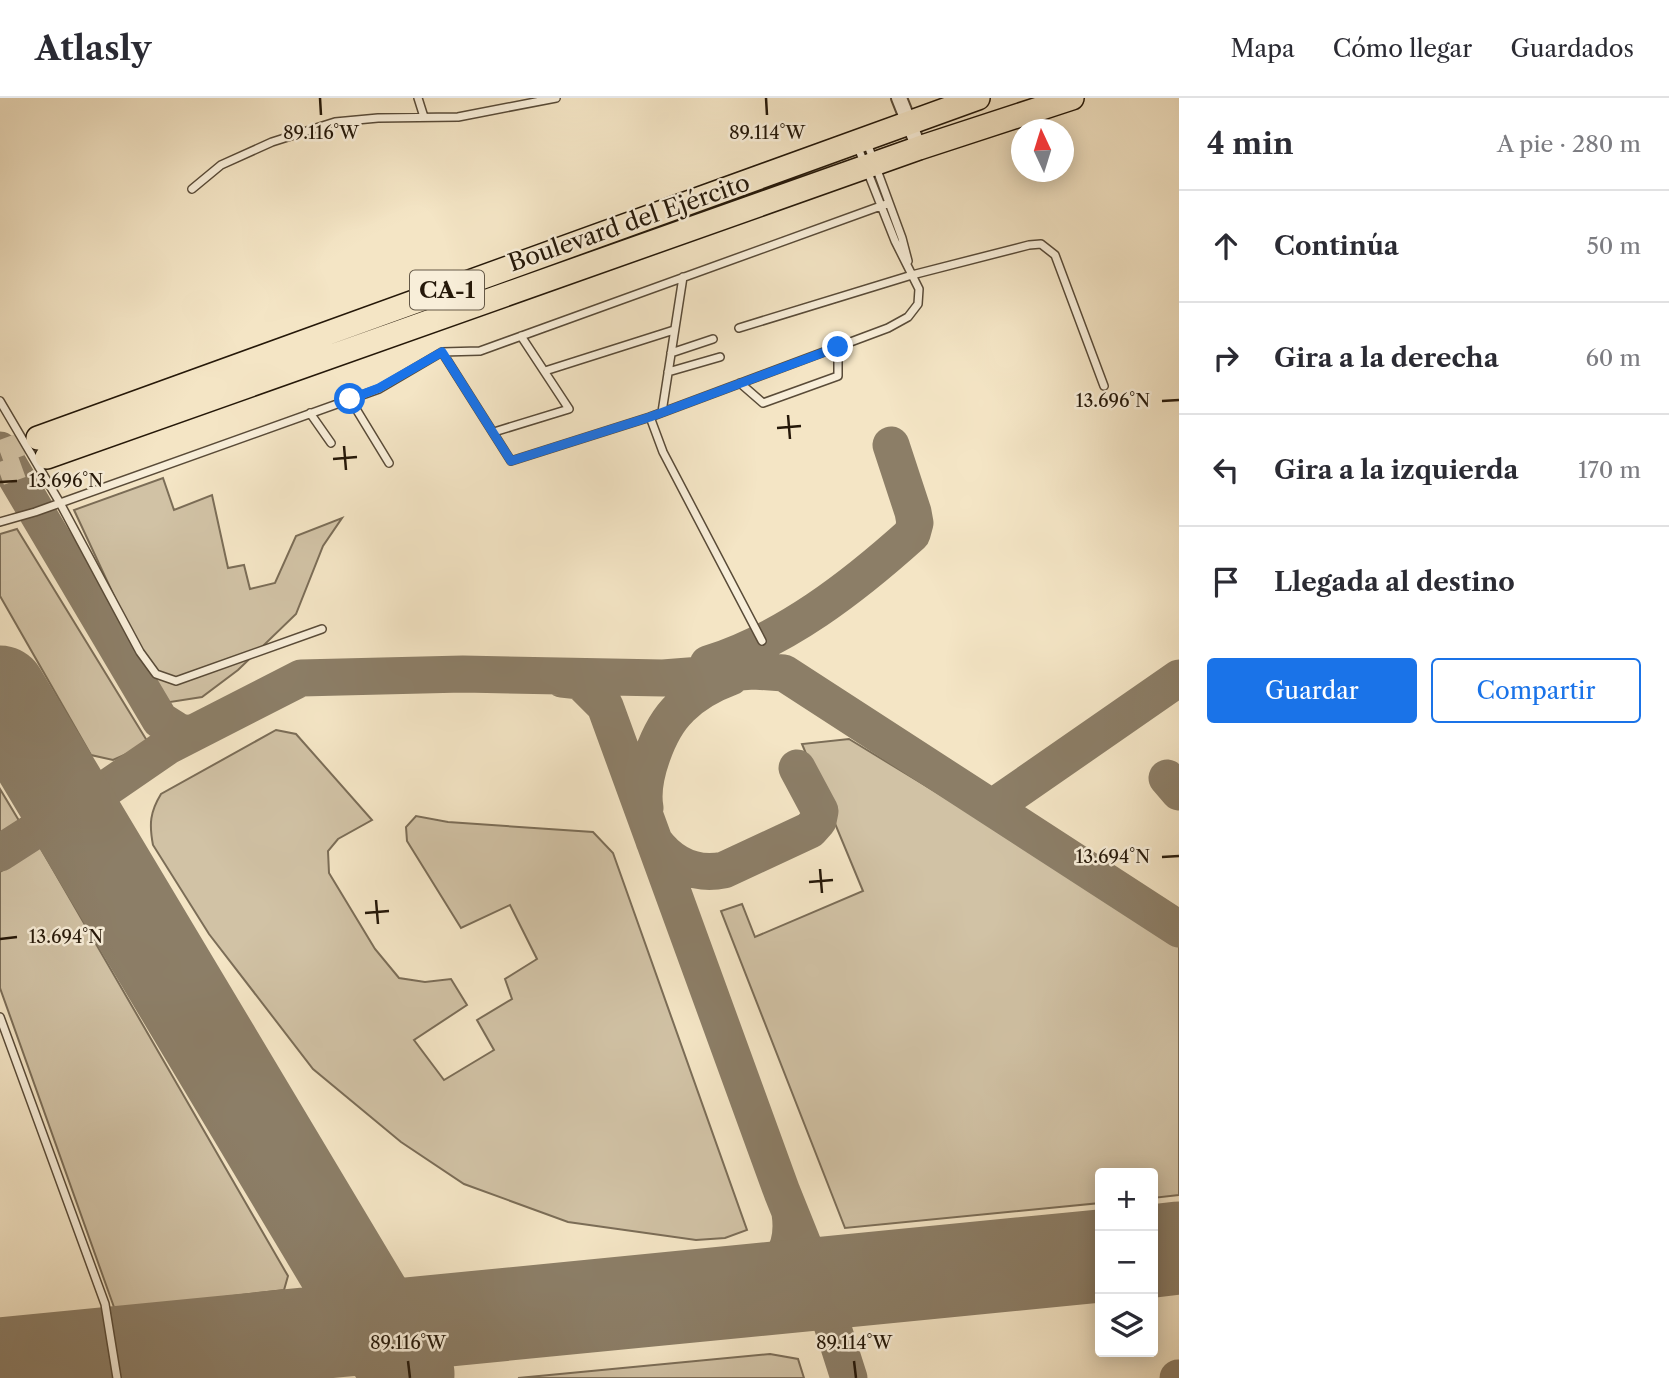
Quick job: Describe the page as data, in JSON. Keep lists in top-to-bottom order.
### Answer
{
  "streets": {
    "highway": ["Boulevard del Ejército", "CA-1"]
  },
  "north": "top",
  "page": {
    "header": "Atlasly",
    "nav": ["Mapa", "Cómo llegar", "Guardados"],
    "heading": ["4 min", "A pie · 280 m"],
    "list": [
      ["Continúa", "50 m"],
      ["Gira a la derecha", "60 m"],
      ["Gira a la izquierda", "170 m"],
      "Llegada al destino"
    ],
    "buttons": ["Guardar", "Compartir"],
    "map_buttons": ["+", "−"]
  },
  "coordinates": [
    "89.116°W",
    "89.114°W",
    "13.696°N",
    "13.694°N"
  ]
}
